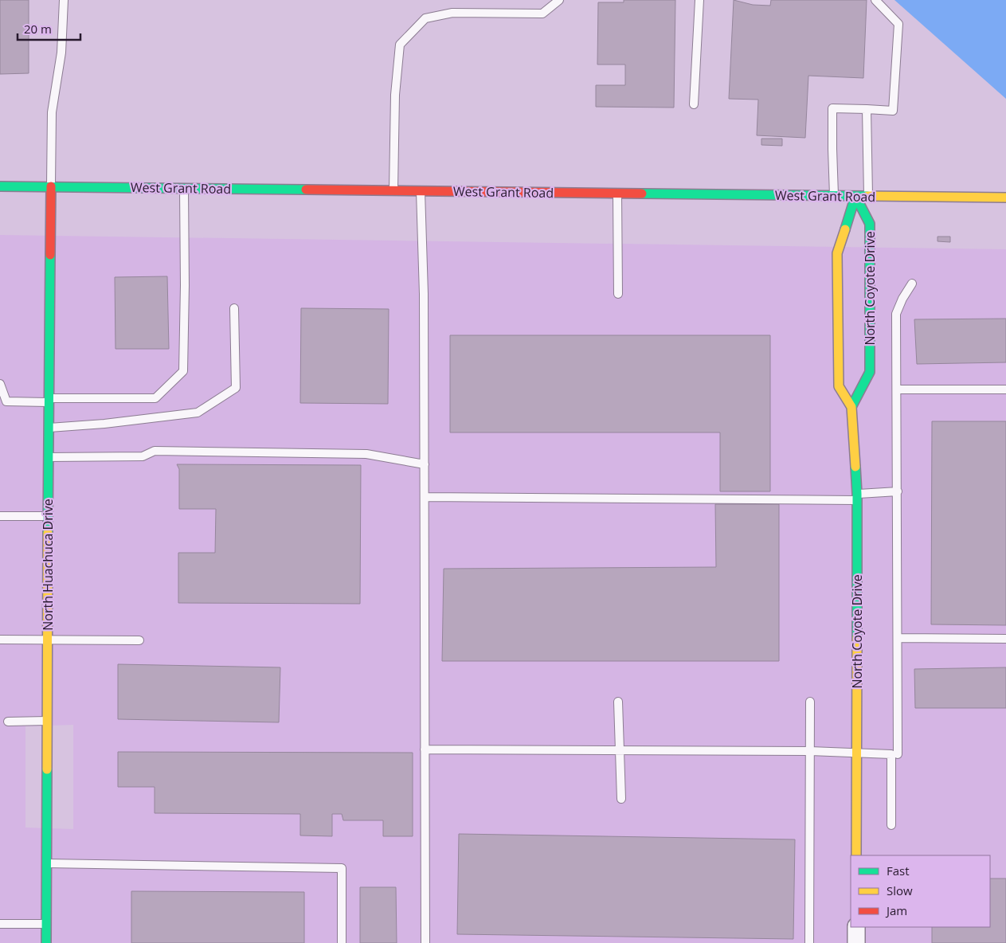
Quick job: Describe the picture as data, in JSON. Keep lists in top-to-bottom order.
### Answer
{
  "streets": {
    "street": ["West Grant Road", "North Coyote Drive", "North Huachuca Drive"]
  },
  "crossings": [
    ["West Grant Road", "North Coyote Drive"],
    ["West Grant Road", "North Huachuca Drive"]
  ],
  "legend": ["Fast", "Slow", "Jam"],
  "scale_bar": "20 m"
}
